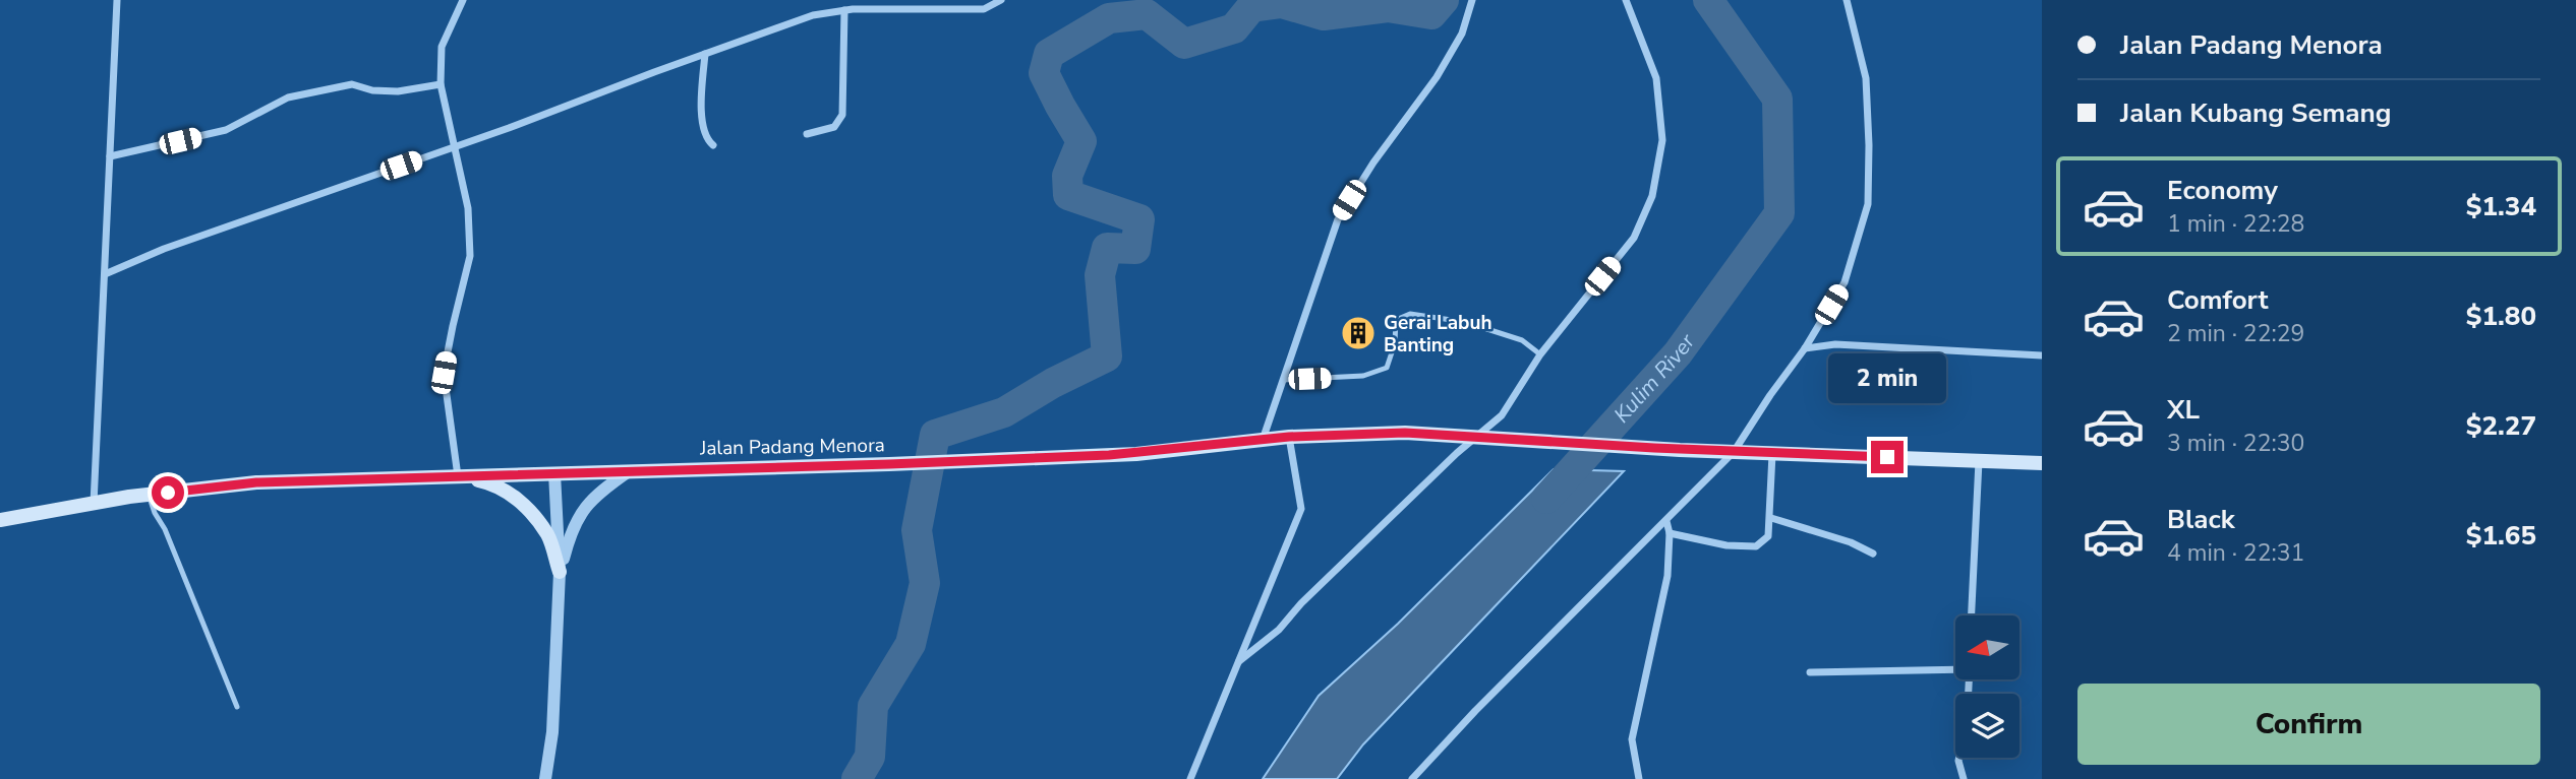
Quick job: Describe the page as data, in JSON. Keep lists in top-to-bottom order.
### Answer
{
  "streets": {
    "main road": ["Jalan Padang Menora"]
  },
  "water": ["Kulim River"],
  "places": {
    "building": ["Gerai Labuh Banting"]
  },
  "north": "left",
  "page": {
    "banner": ["Jalan Padang Menora", "Jalan Kubang Semang"],
    "list": [
      {
        "name": "Economy",
        "note": "1 min · 22:28",
        "value": "$1.34"
      },
      {
        "name": "Comfort",
        "note": "2 min · 22:29",
        "value": "$1.80"
      },
      {
        "name": "XL",
        "note": "3 min · 22:30",
        "value": "$2.27"
      },
      {
        "name": "Black",
        "note": "4 min · 22:31",
        "value": "$1.65"
      }
    ],
    "bubble": "2 min",
    "buttons": "Confirm"
  }
}
